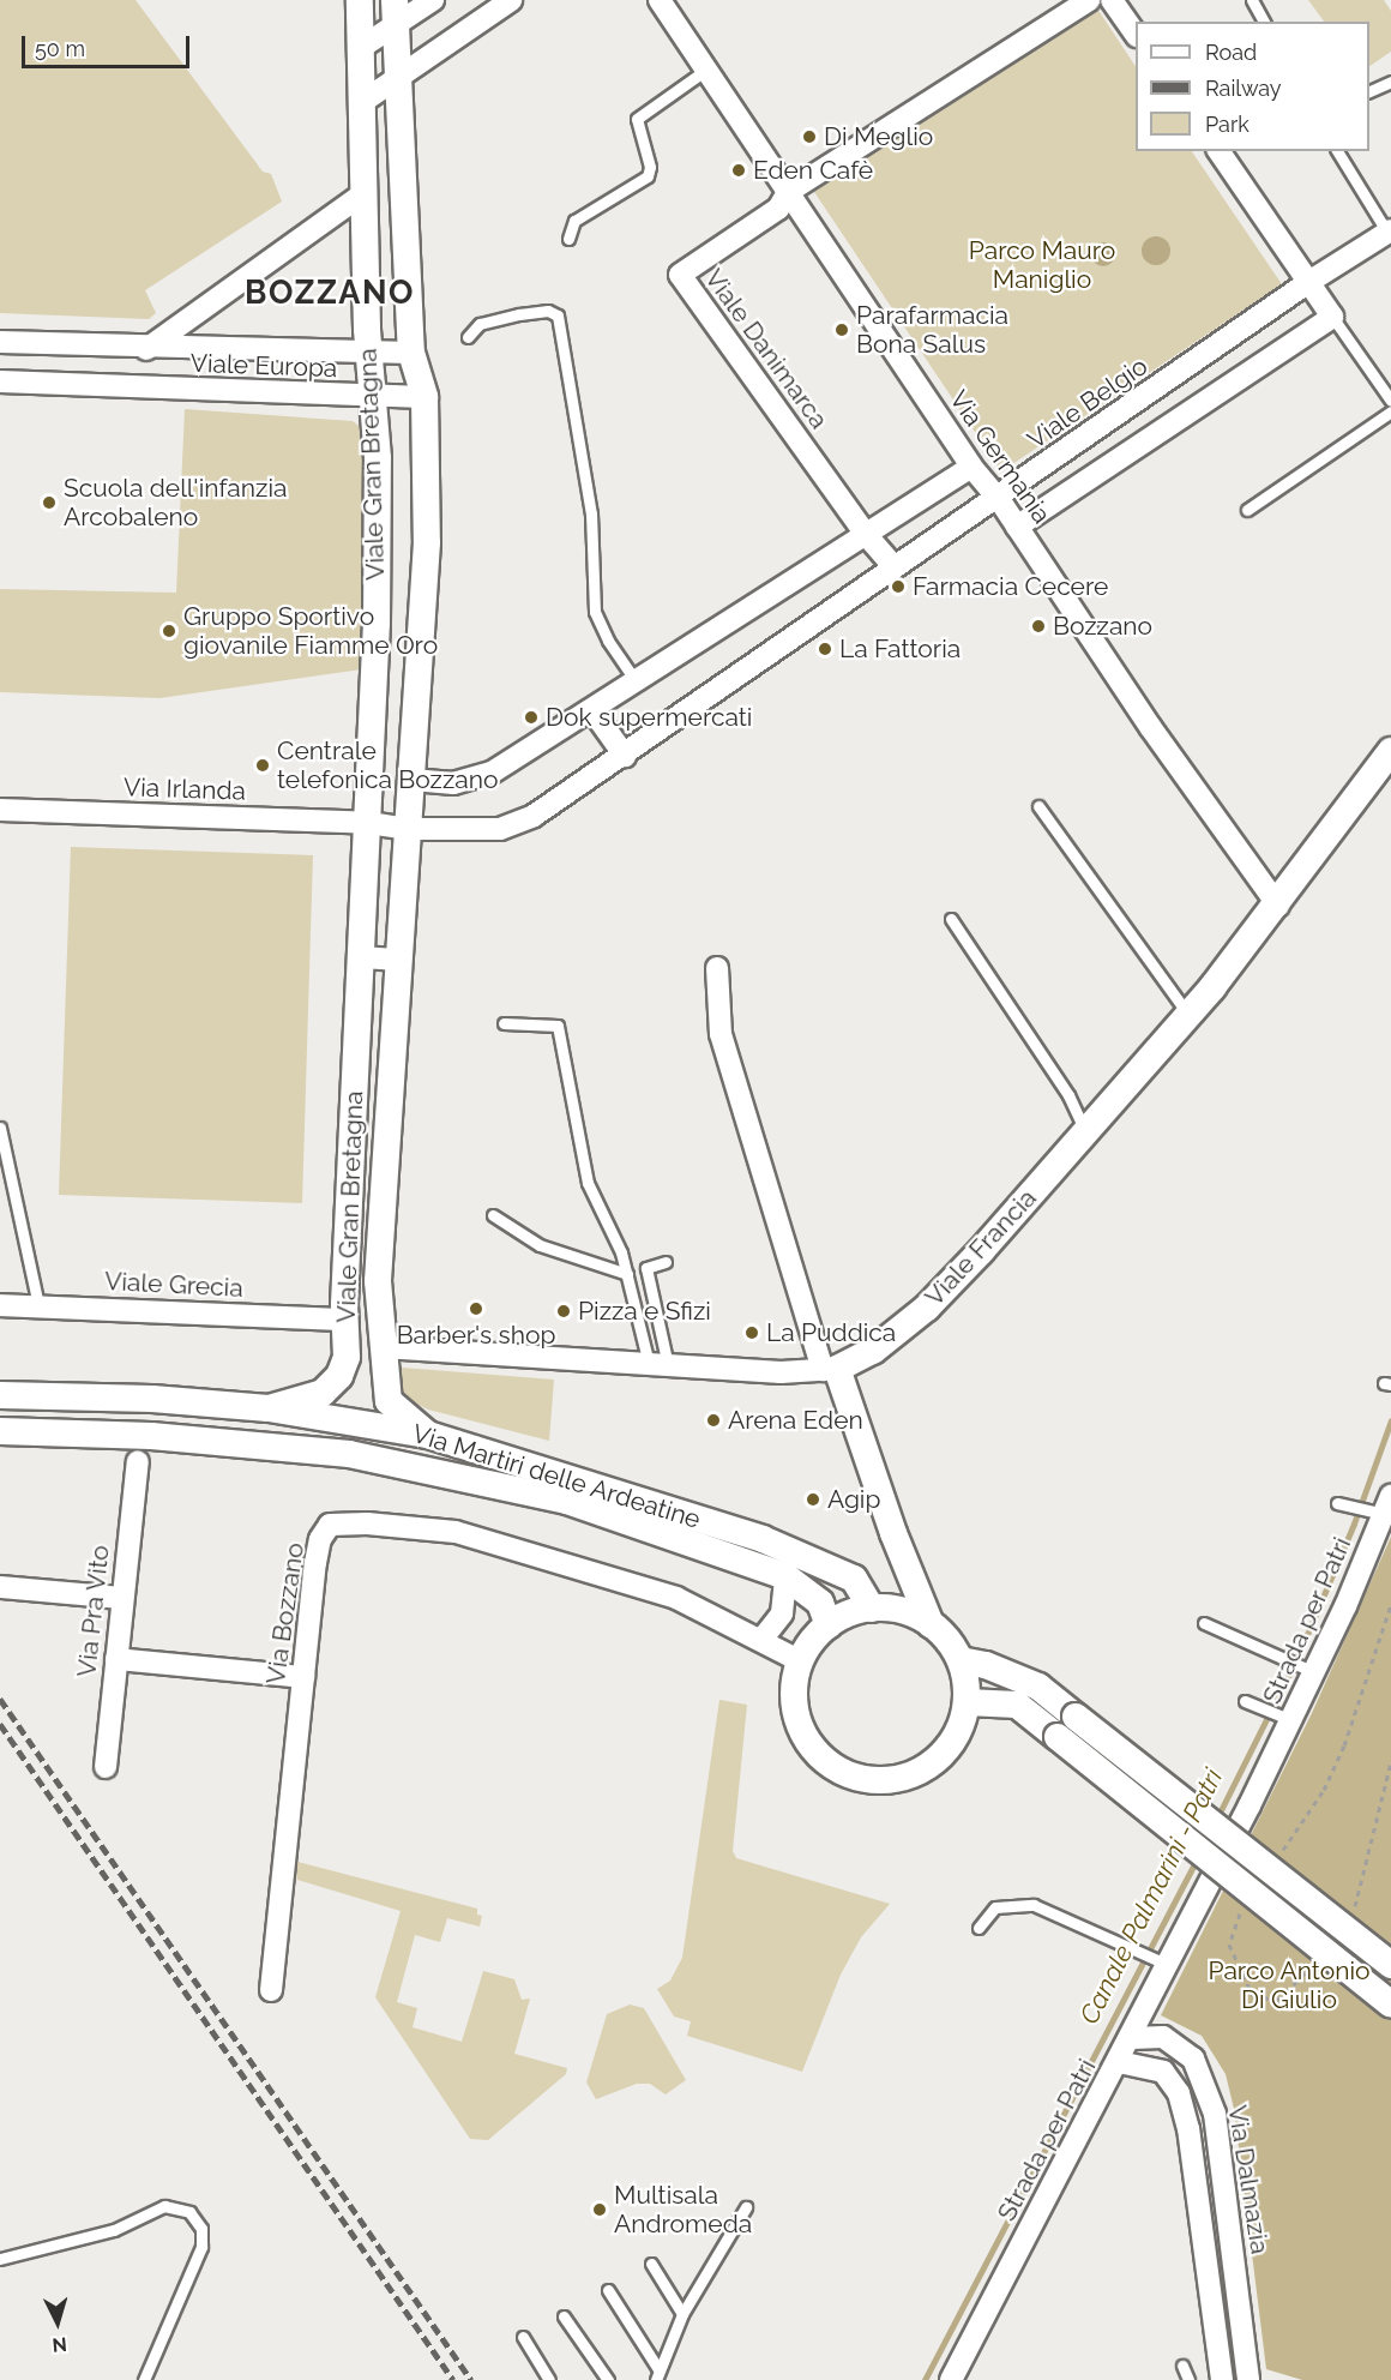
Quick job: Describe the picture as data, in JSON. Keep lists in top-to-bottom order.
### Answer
{
  "streets": {
    "street": [
      "Viale Danimarca",
      "Viale Europa",
      "Viale Belgio",
      "Via Germania",
      "Viale Gran Bretagna",
      "Via Irlanda",
      "Viale Francia",
      "Viale Grecia",
      "Via Martiri delle Ardeatine",
      "Via Pra Vito",
      "Via Bozzano",
      "Strada per Patri",
      "Via Dalmazia"
    ]
  },
  "crossings": [
    ["Viale Danimarca", "Via Germania"],
    ["Viale Europa", "Viale Gran Bretagna"],
    ["Viale Belgio", "Via Germania"],
    ["Viale Belgio", "Viale Gran Bretagna"],
    ["Viale Belgio", "Via Irlanda"],
    ["Via Germania", "Viale Francia"],
    ["Viale Gran Bretagna", "Via Irlanda"],
    ["Viale Gran Bretagna", "Viale Francia"],
    ["Viale Gran Bretagna", "Viale Grecia"],
    ["Viale Gran Bretagna", "Via Martiri delle Ardeatine"],
    ["Via Martiri delle Ardeatine", "Via Bozzano"],
    ["Strada per Patri", "Via Dalmazia"]
  ],
  "districts": ["BOZZANO"],
  "water": ["Canale Palmarini - Patri"],
  "parks": ["Parco Mauro Maniglio", "Parco Antonio Di Giulio"],
  "places": [
    "Di Meglio",
    "Eden Cafè",
    "Parafarmacia Bona Salus",
    "Scuola dell'infanzia Arcobaleno",
    "Farmacia Cecere",
    "Bozzano",
    "Gruppo Sportivo giovanile Fiamme Oro",
    "La Fattoria",
    "Dok supermercati",
    "Centrale telefonica Bozzano",
    "Barber's shop",
    "Pizza e Sfizi",
    "La Puddica",
    "Arena Eden",
    "Agip",
    "Multisala Andromeda"
  ],
  "legend": ["Road", "Railway", "Park"],
  "scale_bar": "50 m",
  "north": "bottom"
}
